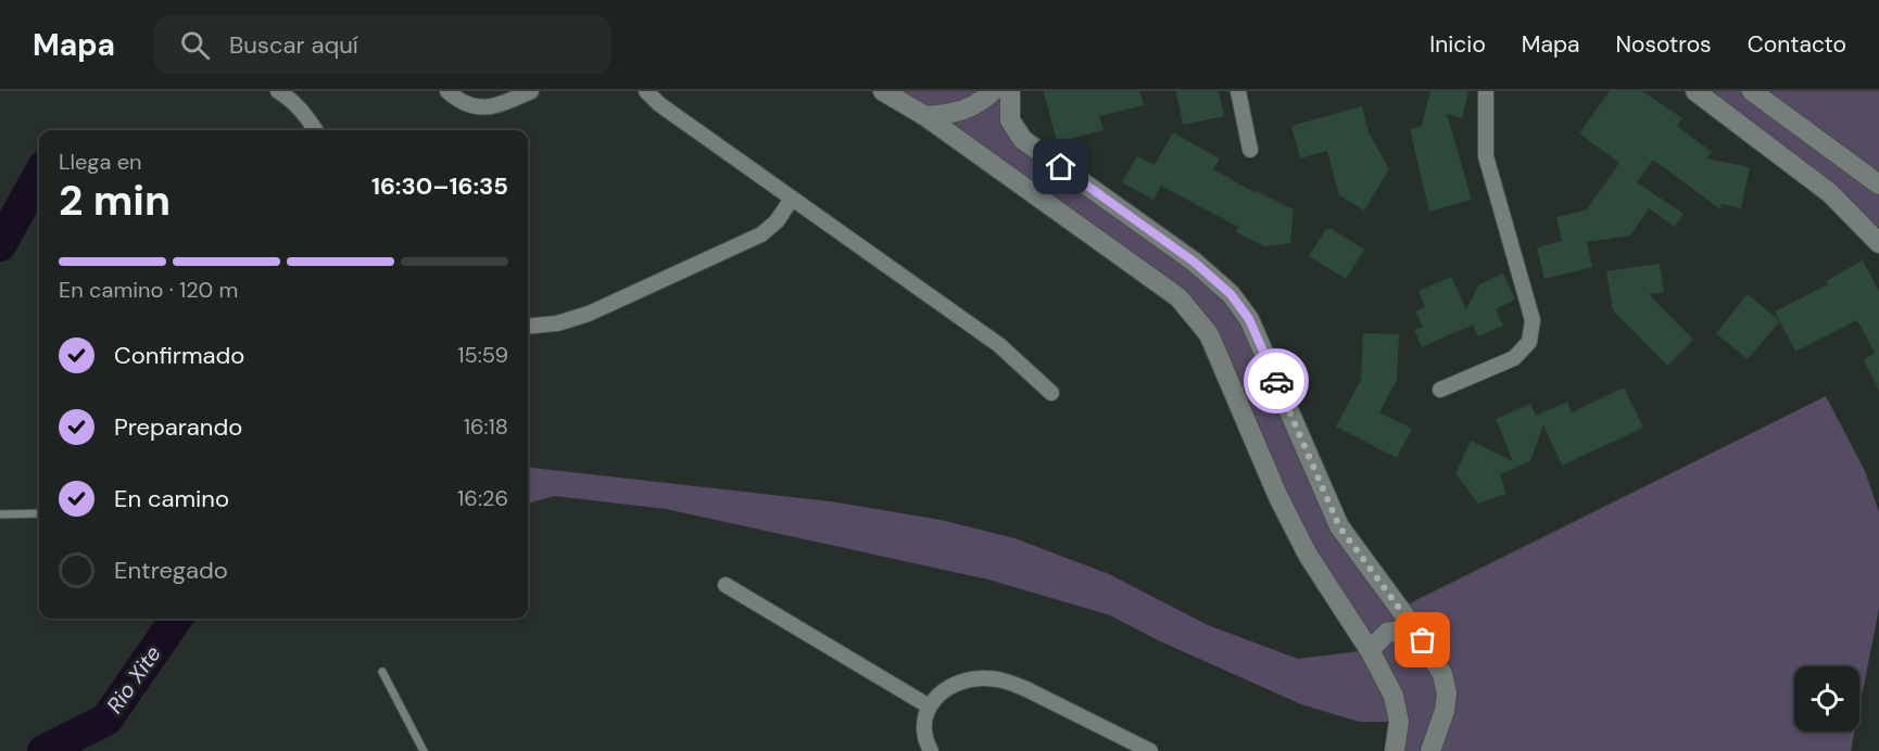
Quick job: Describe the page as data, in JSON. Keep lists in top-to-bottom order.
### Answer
{
  "water": ["Rio Xite"],
  "page": {
    "header": "Mapa",
    "search": "Buscar aquí",
    "nav": [
      "Inicio",
      "Mapa",
      "Nosotros",
      "Contacto"
    ],
    "heading": ["2 min", "Llega en", "16:30–16:35"],
    "bar": "En camino · 120 m",
    "list": [
      ["Confirmado", "15:59"],
      ["Preparando", "16:18"],
      ["En camino", "16:26"],
      "Entregado"
    ]
  }
}
